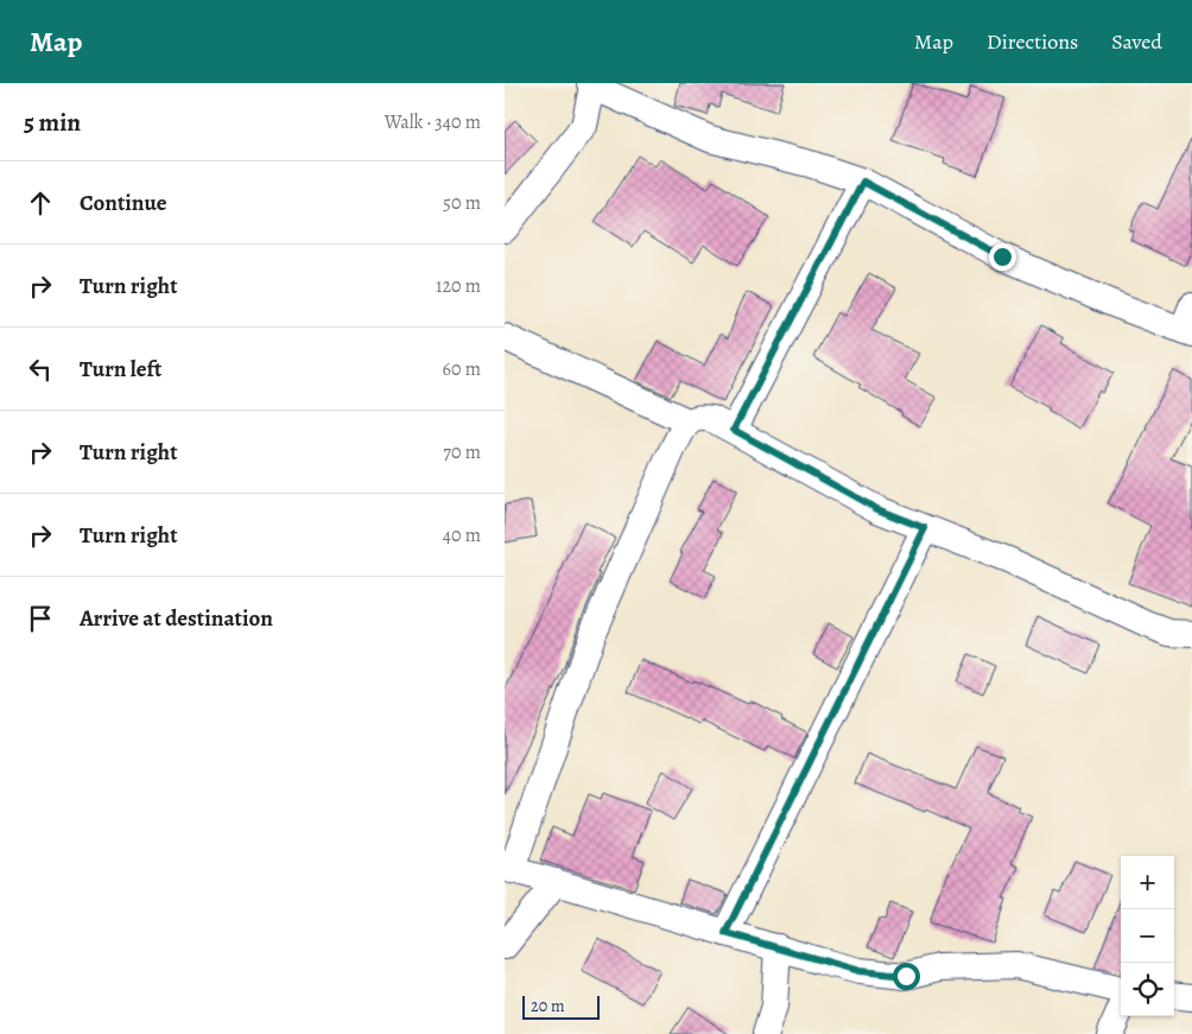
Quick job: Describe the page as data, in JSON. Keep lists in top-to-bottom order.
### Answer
{
  "scale_bar": "20 m",
  "page": {
    "header": "Map",
    "nav": ["Map", "Directions", "Saved"],
    "heading": ["5 min", "Walk · 340 m"],
    "list": [
      ["Continue", "50 m"],
      ["Turn right", "120 m"],
      ["Turn left", "60 m"],
      ["Turn right", "70 m"],
      ["Turn right", "40 m"],
      "Arrive at destination"
    ],
    "map_buttons": ["+", "−"],
    "scale": "20 m"
  }
}
